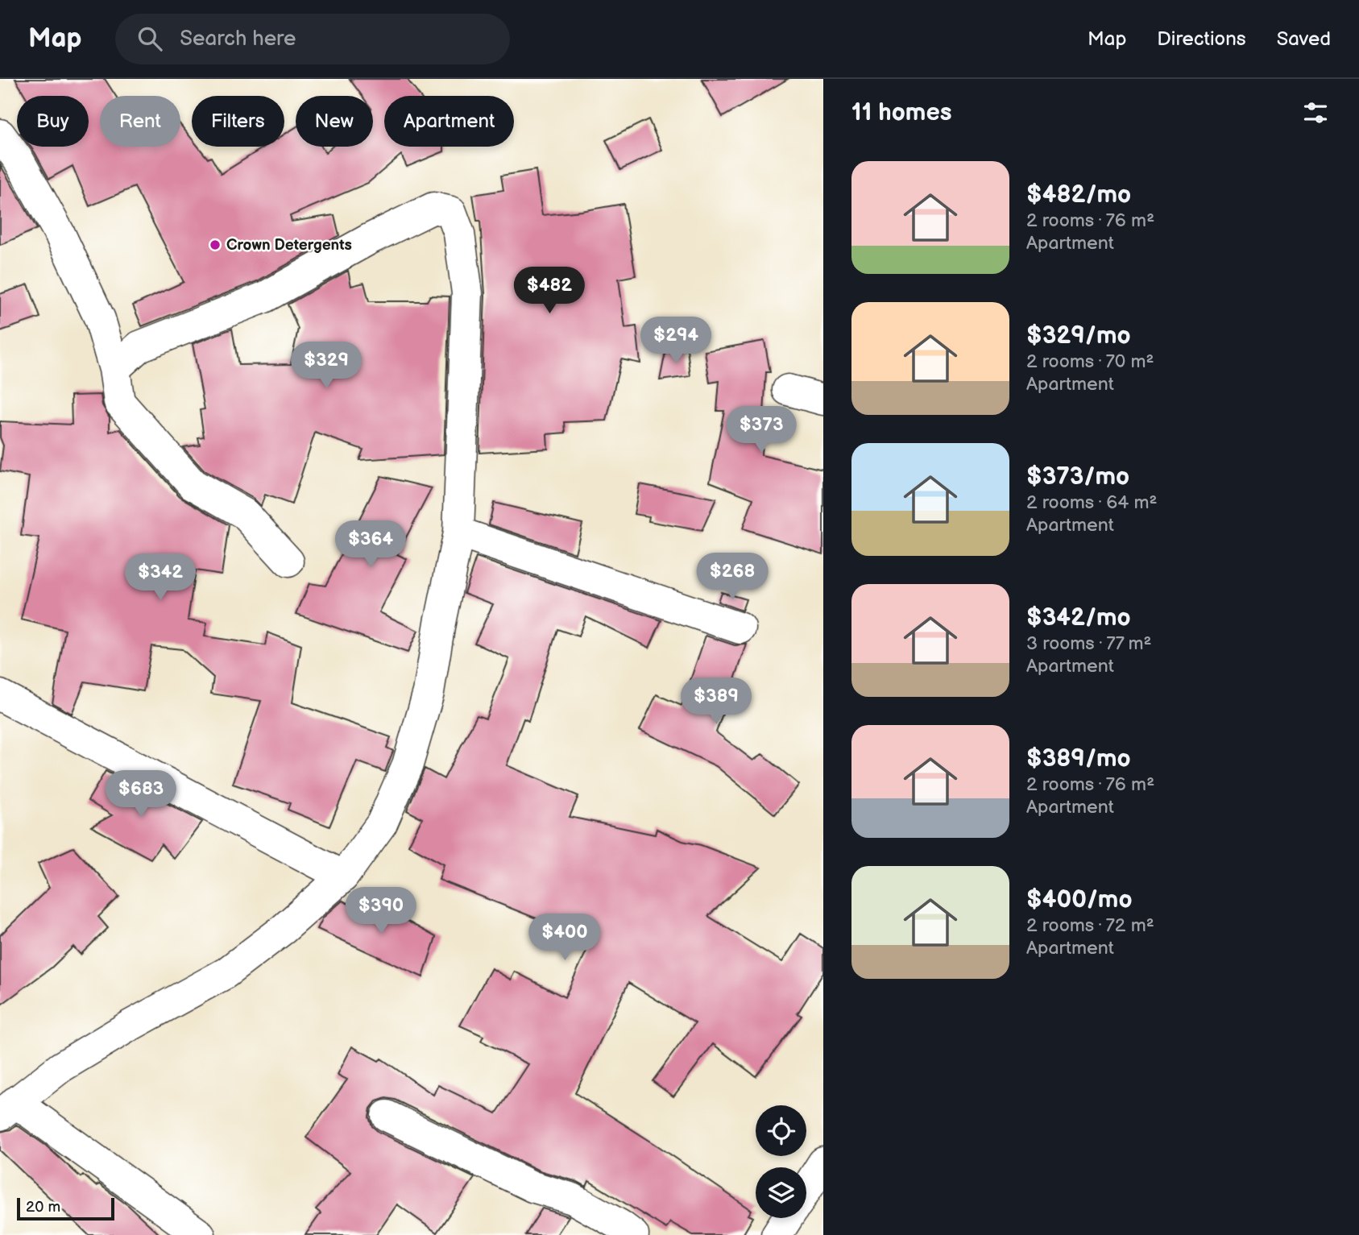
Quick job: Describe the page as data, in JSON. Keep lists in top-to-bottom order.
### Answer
{
  "places": ["Crown Detergents"],
  "scale_bar": "20 m",
  "page": {
    "header": "Map",
    "search": "Search here",
    "nav": ["Map", "Directions", "Saved"],
    "heading": "11 homes",
    "chip": [
      "Buy",
      "Rent",
      "Filters",
      "New",
      "Apartment"
    ],
    "list": [
      {
        "name": "$482/mo",
        "note": "2 rooms · 76 m² · Apartment"
      },
      {
        "name": "$329/mo",
        "note": "2 rooms · 70 m² · Apartment"
      },
      {
        "name": "$373/mo",
        "note": "2 rooms · 64 m² · Apartment"
      },
      {
        "name": "$342/mo",
        "note": "3 rooms · 77 m² · Apartment"
      },
      {
        "name": "$389/mo",
        "note": "2 rooms · 76 m² · Apartment"
      },
      {
        "name": "$400/mo",
        "note": "2 rooms · 72 m² · Apartment"
      }
    ],
    "price": [
      "$482",
      "$294",
      "$329",
      "$373",
      "$364",
      "$268",
      "$342",
      "$389",
      "$683",
      "$390",
      "$400"
    ],
    "scale": "20 m"
  }
}
